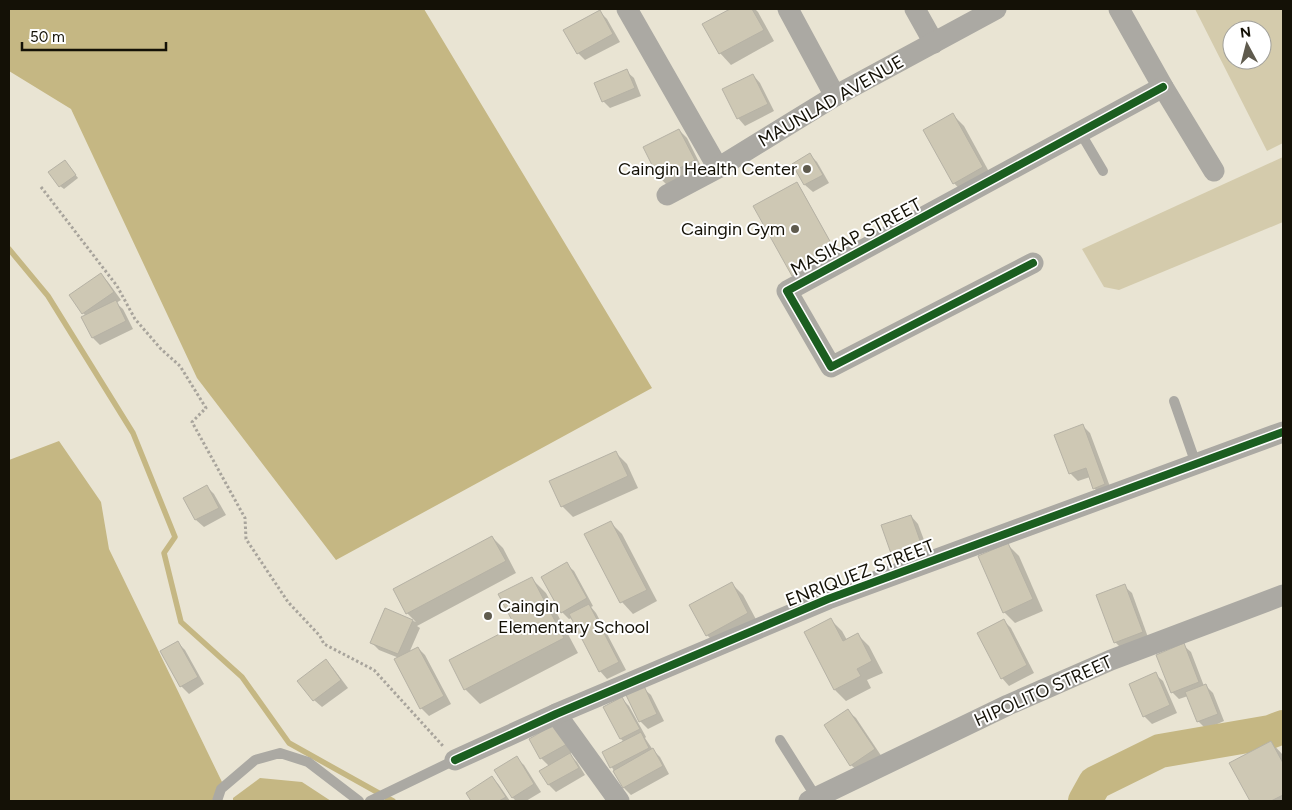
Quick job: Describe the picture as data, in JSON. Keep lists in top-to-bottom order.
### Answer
{
  "streets": {
    "street": [
      "MAUNLAD AVENUE",
      "MASIKAP STREET",
      "ENRIQUEZ STREET",
      "HIPOLITO STREET"
    ]
  },
  "places": ["Caingin Health Center", "Caingin Gym", "Caingin Elementary School"],
  "scale_bar": "50 m",
  "north": "top"
}
